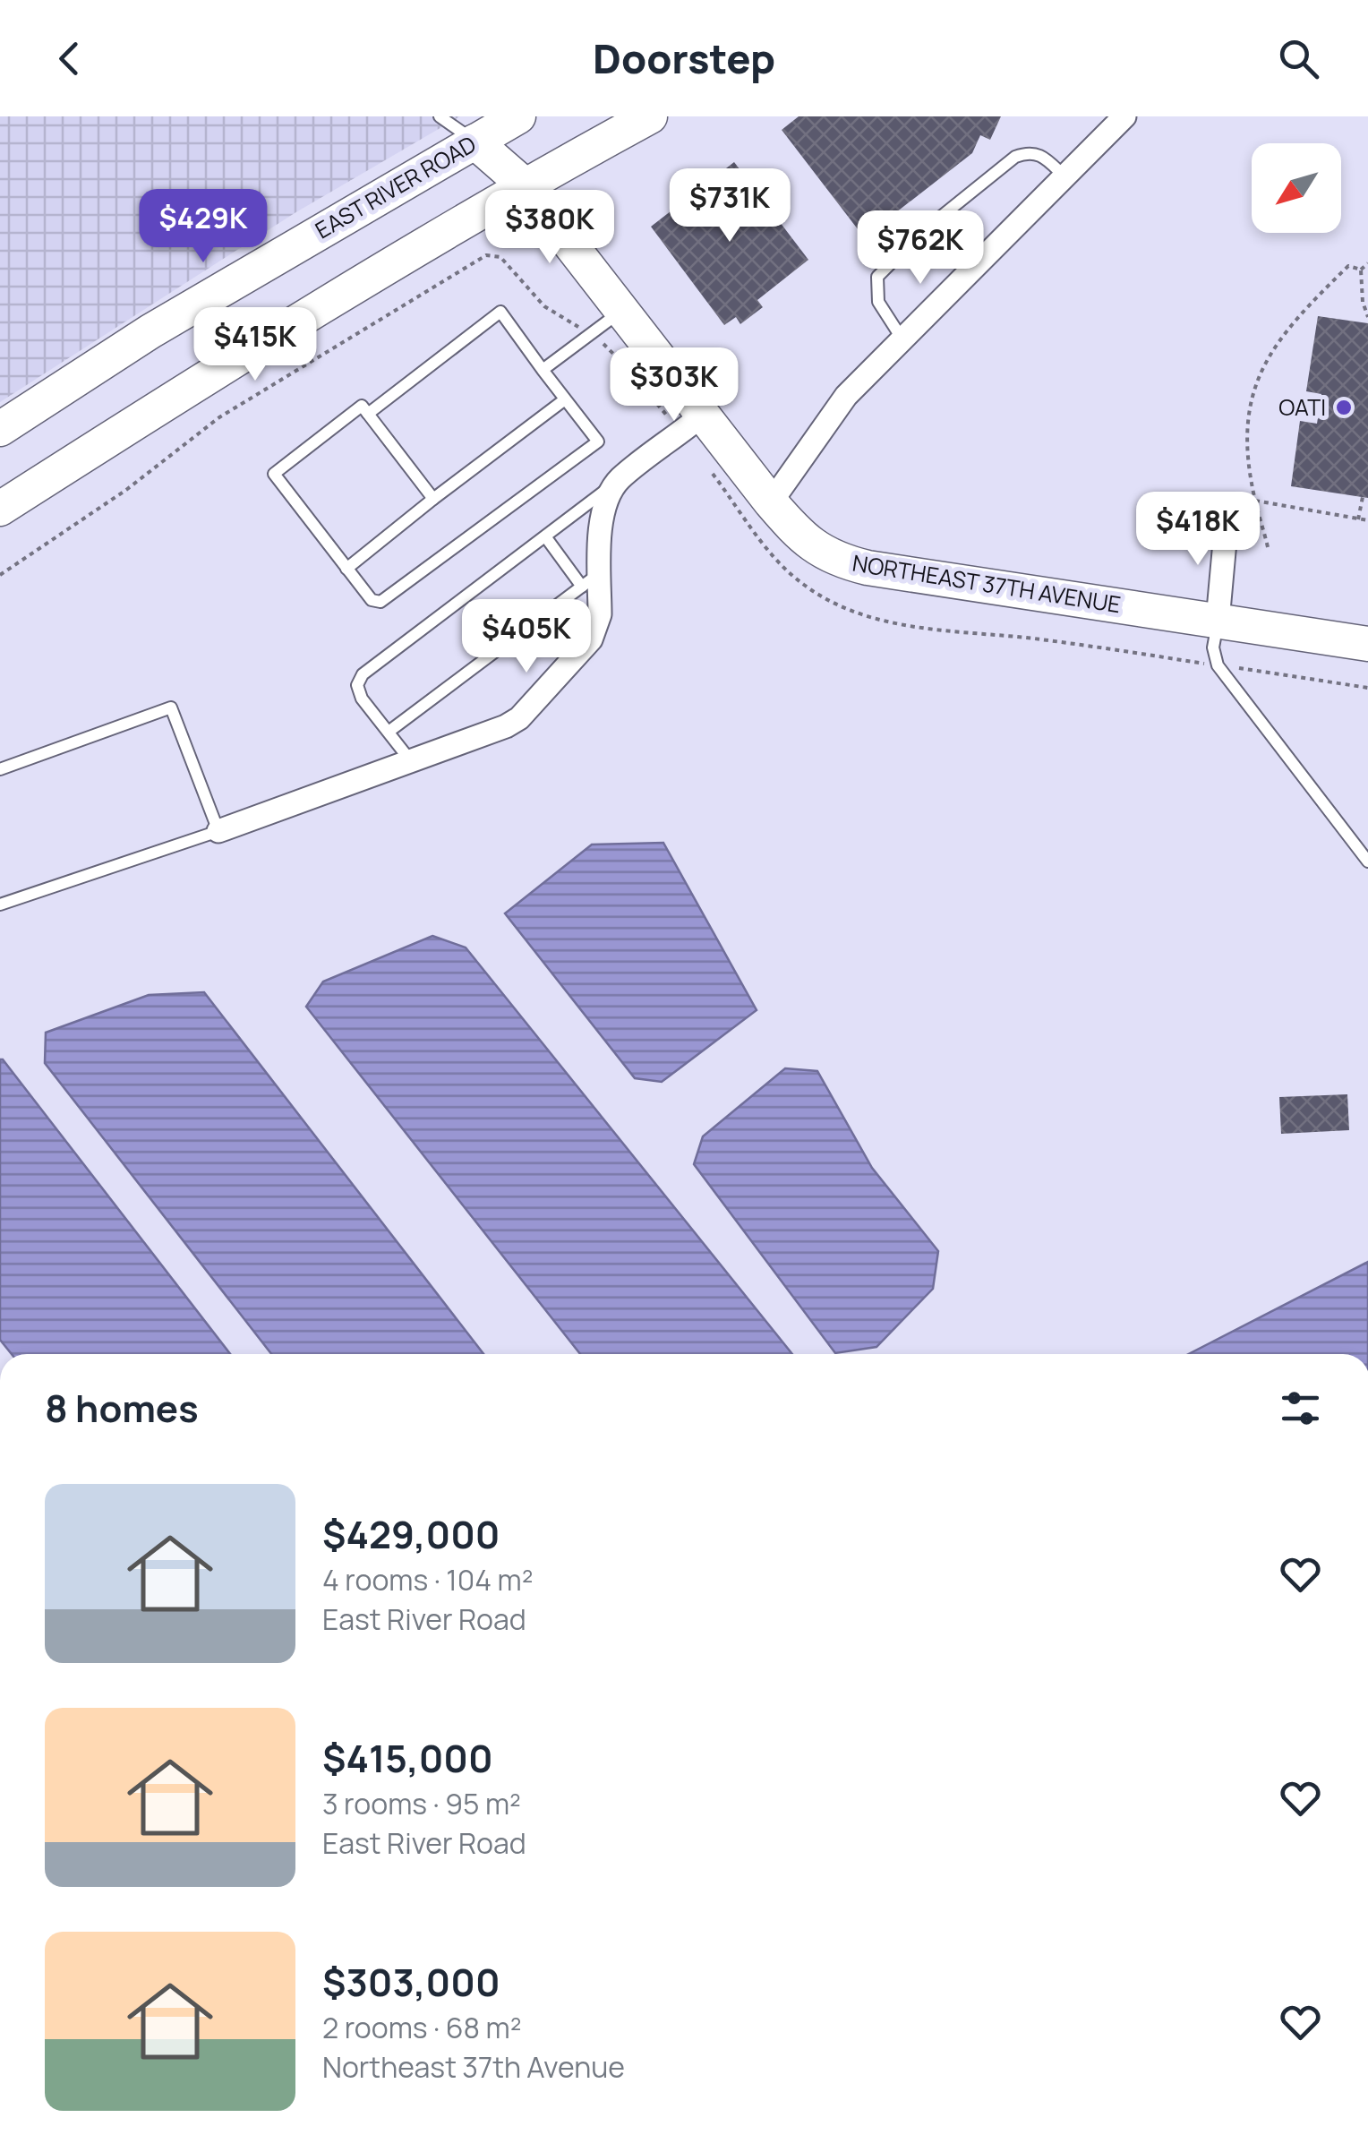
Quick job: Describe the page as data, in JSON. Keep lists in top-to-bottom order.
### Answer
{
  "streets": {
    "street": ["EAST RIVER ROAD", "NORTHEAST 37TH AVENUE"]
  },
  "crossings": [
    ["EAST RIVER ROAD", "NORTHEAST 37TH AVENUE"]
  ],
  "places": ["OATI"],
  "north": "bottom left",
  "page": {
    "header": "Doorstep",
    "price": [
      "$731K",
      "$429K",
      "$380K",
      "$762K",
      "$415K",
      "$303K",
      "$418K",
      "$405K"
    ],
    "heading": "8 homes",
    "list": [
      {
        "name": "$429,000",
        "note": "4 rooms · 104 m² · East River Road"
      },
      {
        "name": "$415,000",
        "note": "3 rooms · 95 m² · East River Road"
      },
      {
        "name": "$303,000",
        "note": "2 rooms · 68 m² · Northeast 37th Avenue"
      }
    ]
  }
}
